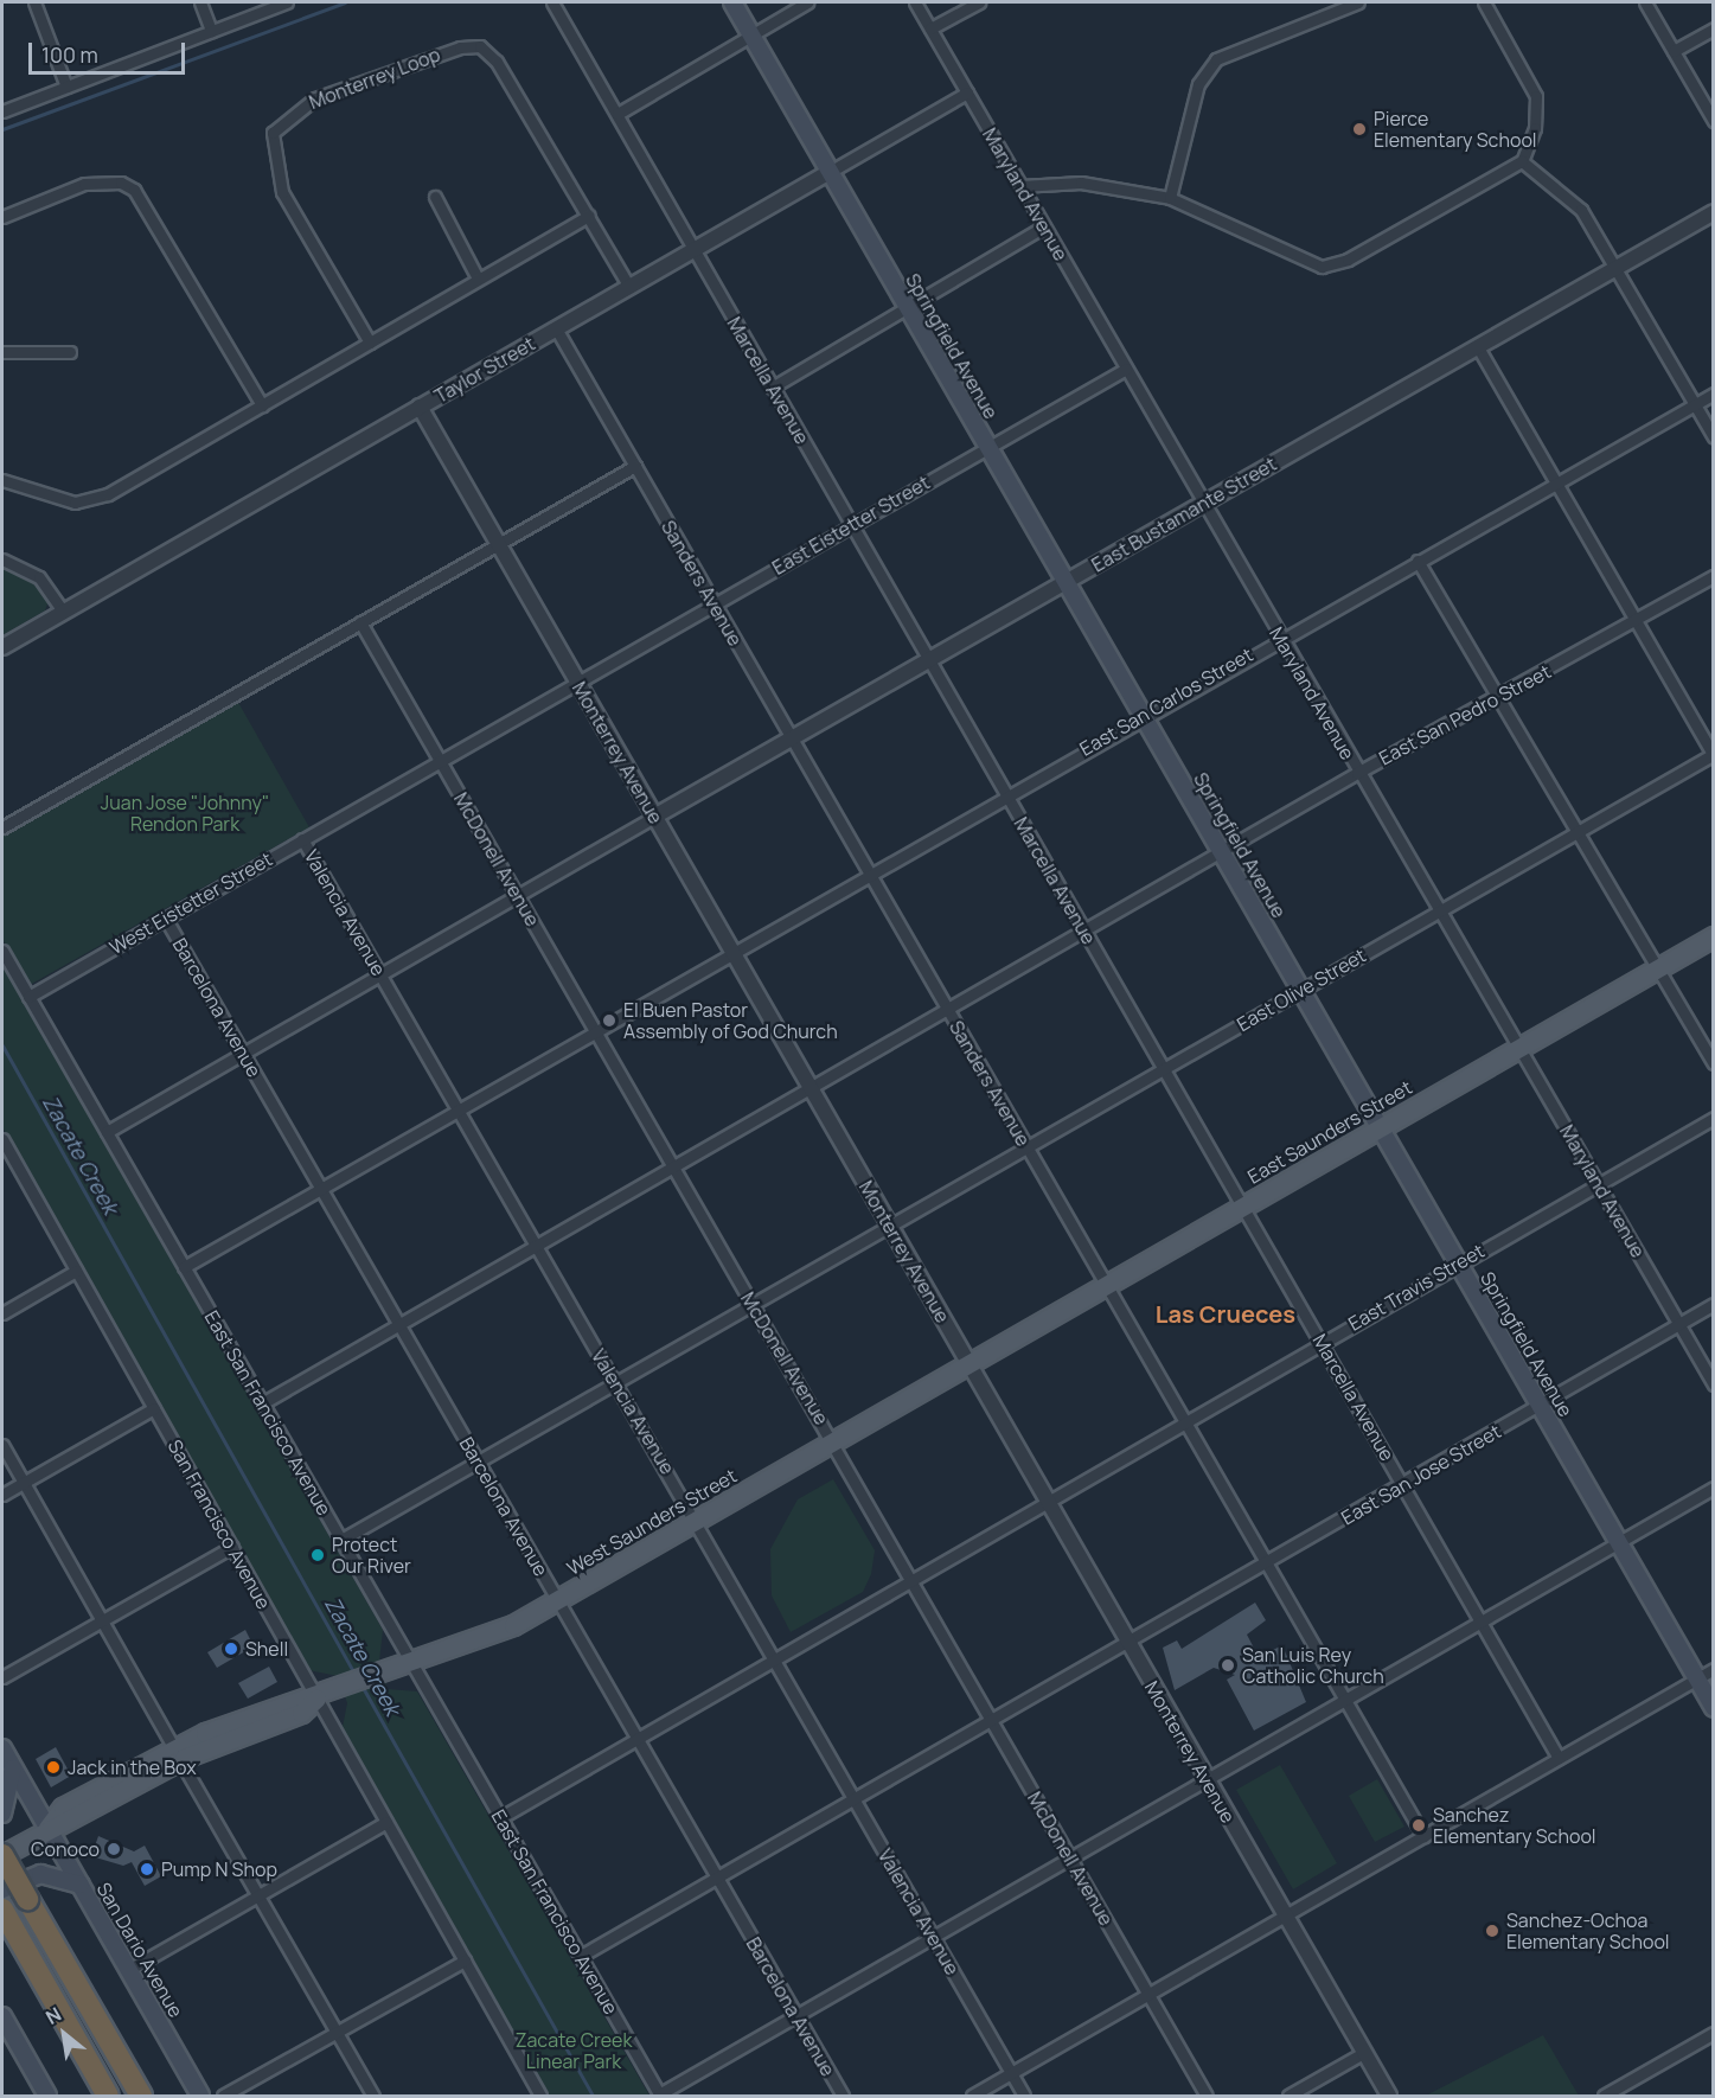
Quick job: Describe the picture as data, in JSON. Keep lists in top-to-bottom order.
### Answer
{
  "streets": {
    "main road": [
      "Springfield Avenue",
      "East Saunders Street",
      "West Saunders Street",
      "San Dario Avenue"
    ],
    "street": [
      "Monterrey Loop",
      "Maryland Avenue",
      "Taylor Street",
      "Marcella Avenue",
      "East Bustamante Street",
      "East Eistetter Street",
      "Sanders Avenue",
      "East San Carlos Street",
      "East San Pedro Street",
      "Monterrey Avenue",
      "McDonell Avenue",
      "West Eistetter Street",
      "Valencia Avenue",
      "East Olive Street",
      "Barcelona Avenue",
      "East Travis Street",
      "East San Francisco Avenue",
      "East San Jose Street",
      "San Francisco Avenue"
    ]
  },
  "crossings": [
    ["Monterrey Loop", "Taylor Street"],
    ["Maryland Avenue", "Taylor Street"],
    ["Maryland Avenue", "East Bustamante Street"],
    ["Maryland Avenue", "East Eistetter Street"],
    ["Maryland Avenue", "East San Carlos Street"],
    ["Maryland Avenue", "East San Pedro Street"],
    ["Maryland Avenue", "East Olive Street"],
    ["Maryland Avenue", "East Saunders Street"],
    ["Maryland Avenue", "East Travis Street"],
    ["Maryland Avenue", "East San Jose Street"],
    ["Springfield Avenue", "Taylor Street"],
    ["Springfield Avenue", "East Bustamante Street"],
    ["Springfield Avenue", "East Eistetter Street"],
    ["Springfield Avenue", "East San Carlos Street"],
    ["Springfield Avenue", "East San Pedro Street"],
    ["Springfield Avenue", "East Olive Street"],
    ["Springfield Avenue", "East Saunders Street"],
    ["Springfield Avenue", "East Travis Street"],
    ["Springfield Avenue", "East San Jose Street"],
    ["Taylor Street", "Marcella Avenue"],
    ["Taylor Street", "Sanders Avenue"],
    ["Taylor Street", "Monterrey Avenue"],
    ["Marcella Avenue", "East Bustamante Street"],
    ["Marcella Avenue", "East Eistetter Street"],
    ["Marcella Avenue", "East San Carlos Street"],
    ["Marcella Avenue", "East San Pedro Street"],
    ["Marcella Avenue", "East Olive Street"],
    ["Marcella Avenue", "East Saunders Street"],
    ["Marcella Avenue", "East Travis Street"],
    ["Marcella Avenue", "East San Jose Street"],
    ["East Bustamante Street", "Sanders Avenue"],
    ["East Bustamante Street", "Monterrey Avenue"],
    ["East Eistetter Street", "Sanders Avenue"],
    ["East Eistetter Street", "Monterrey Avenue"],
    ["East Eistetter Street", "West Eistetter Street"],
    ["Sanders Avenue", "East San Carlos Street"],
    ["Sanders Avenue", "East San Pedro Street"],
    ["Sanders Avenue", "East Olive Street"],
    ["Sanders Avenue", "East Saunders Street"],
    ["Sanders Avenue", "East Travis Street"],
    ["Sanders Avenue", "East San Jose Street"],
    ["East San Carlos Street", "Monterrey Avenue"],
    ["East San Carlos Street", "McDonell Avenue"],
    ["East San Carlos Street", "Valencia Avenue"],
    ["East San Carlos Street", "Barcelona Avenue"],
    ["East San Carlos Street", "East San Francisco Avenue"],
    ["East San Pedro Street", "Monterrey Avenue"],
    ["East San Pedro Street", "McDonell Avenue"],
    ["East San Pedro Street", "Valencia Avenue"],
    ["East San Pedro Street", "Barcelona Avenue"],
    ["East San Pedro Street", "East San Francisco Avenue"],
    ["Monterrey Avenue", "West Eistetter Street"],
    ["Monterrey Avenue", "East Olive Street"],
    ["Monterrey Avenue", "East Saunders Street"],
    ["Monterrey Avenue", "East Travis Street"],
    ["Monterrey Avenue", "East San Jose Street"],
    ["Monterrey Avenue", "West Saunders Street"],
    ["McDonell Avenue", "West Eistetter Street"],
    ["McDonell Avenue", "East Olive Street"],
    ["McDonell Avenue", "East Travis Street"],
    ["McDonell Avenue", "East San Jose Street"],
    ["McDonell Avenue", "West Saunders Street"],
    ["West Eistetter Street", "Valencia Avenue"],
    ["West Eistetter Street", "Barcelona Avenue"],
    ["West Eistetter Street", "East San Francisco Avenue"],
    ["Valencia Avenue", "East Olive Street"],
    ["Valencia Avenue", "East Travis Street"],
    ["Valencia Avenue", "East San Jose Street"],
    ["Valencia Avenue", "West Saunders Street"],
    ["East Olive Street", "Barcelona Avenue"],
    ["East Olive Street", "East San Francisco Avenue"],
    ["Barcelona Avenue", "East Travis Street"],
    ["Barcelona Avenue", "East San Jose Street"],
    ["Barcelona Avenue", "West Saunders Street"],
    ["East Saunders Street", "West Saunders Street"],
    ["East Travis Street", "East San Francisco Avenue"],
    ["East San Francisco Avenue", "East San Jose Street"],
    ["East San Francisco Avenue", "West Saunders Street"],
    ["West Saunders Street", "San Francisco Avenue"],
    ["West Saunders Street", "San Dario Avenue"]
  ],
  "districts": ["Las Crueces"],
  "water": ["Zacate Creek"],
  "parks": ["Juan Jose \"Johnny\" Rendon Park", "Zacate Creek Linear Park"],
  "places": [
    "Pierce Elementary School",
    "El Buen Pastor Assembly of God Church",
    "Protect Our River",
    "Shell",
    "San Luis Rey Catholic Church",
    "Jack in the Box",
    "Sanchez Elementary School",
    "Conoco",
    "Pump N Shop",
    "Sanchez-Ochoa Elementary School"
  ],
  "scale_bar": "100 m",
  "north": "top left"
}
